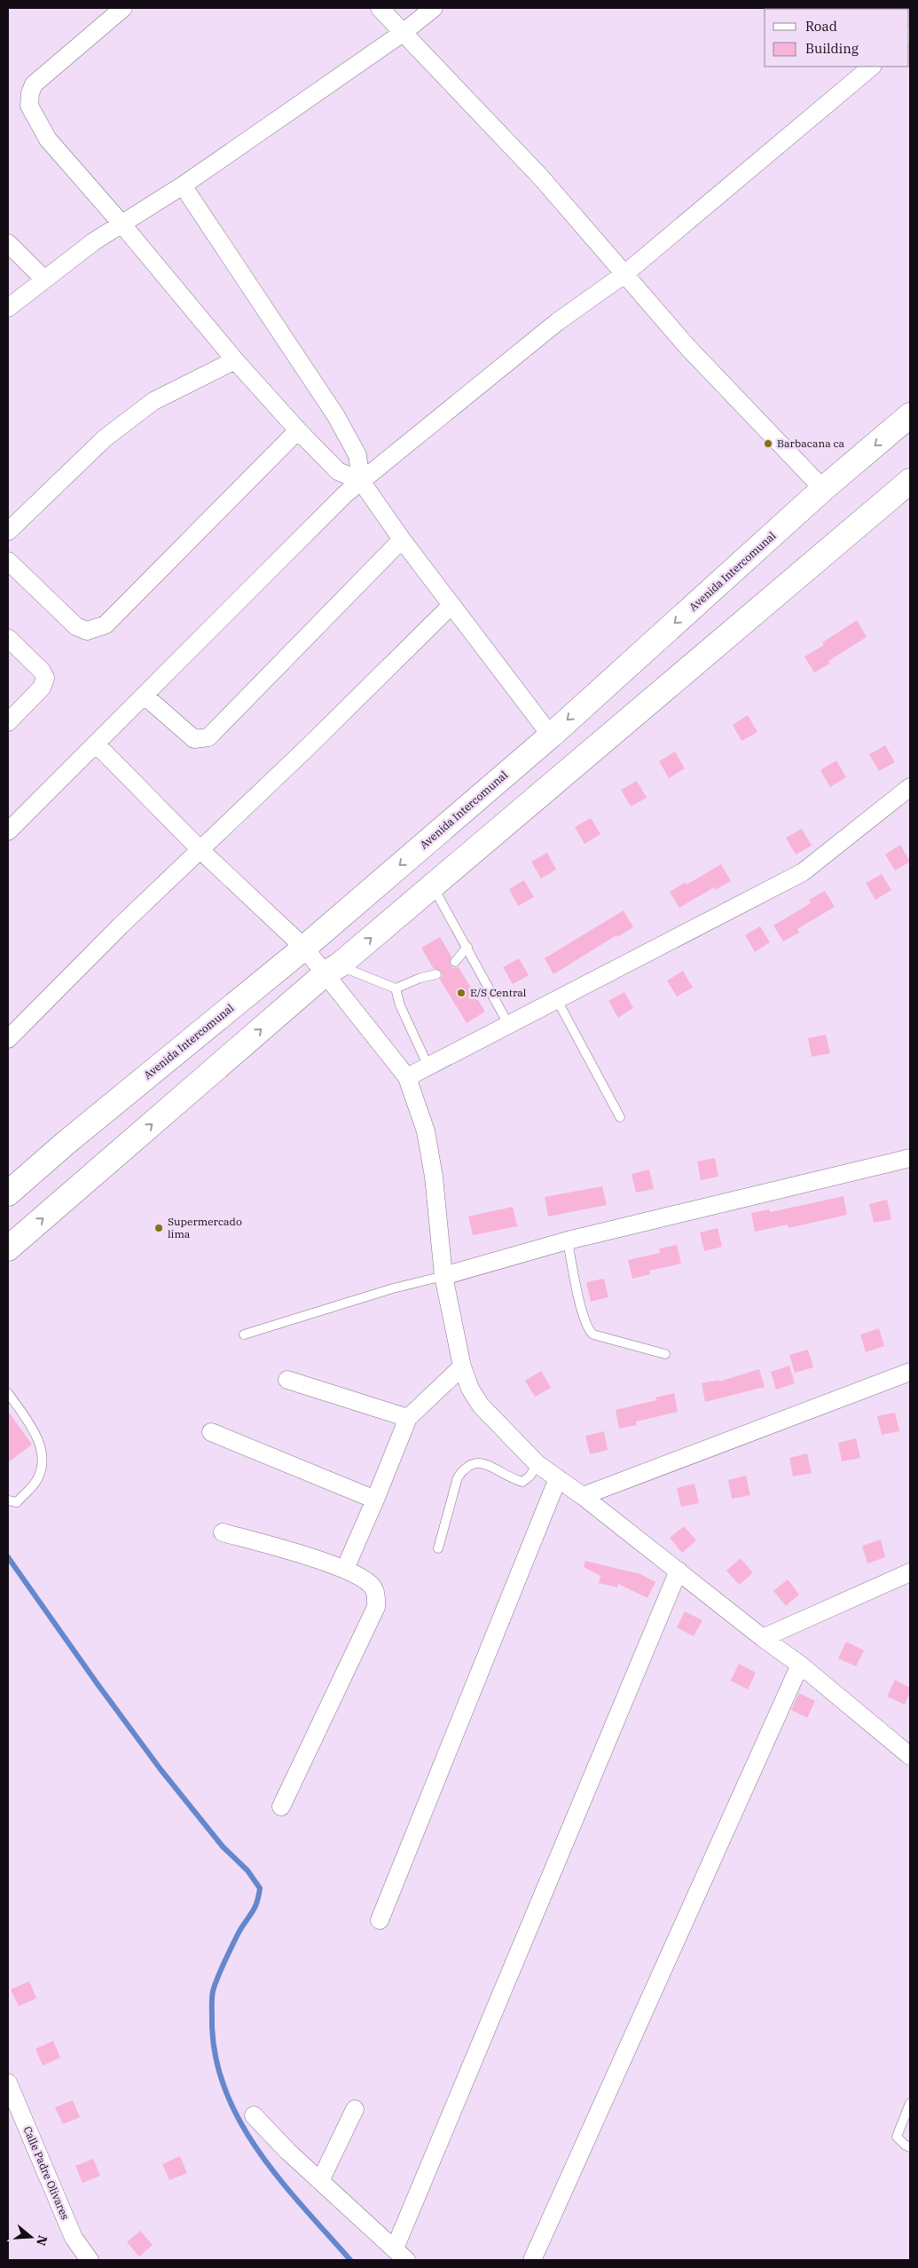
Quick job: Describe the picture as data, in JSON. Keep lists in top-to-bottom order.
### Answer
{
  "streets": {
    "main road": ["Avenida Intercomunal"],
    "street": ["Calle Padre Olivares"]
  },
  "places": ["Barbacana ca", "E/S Central", "Supermercado lima"],
  "legend": ["Road", "Building"],
  "north": "right"
}
